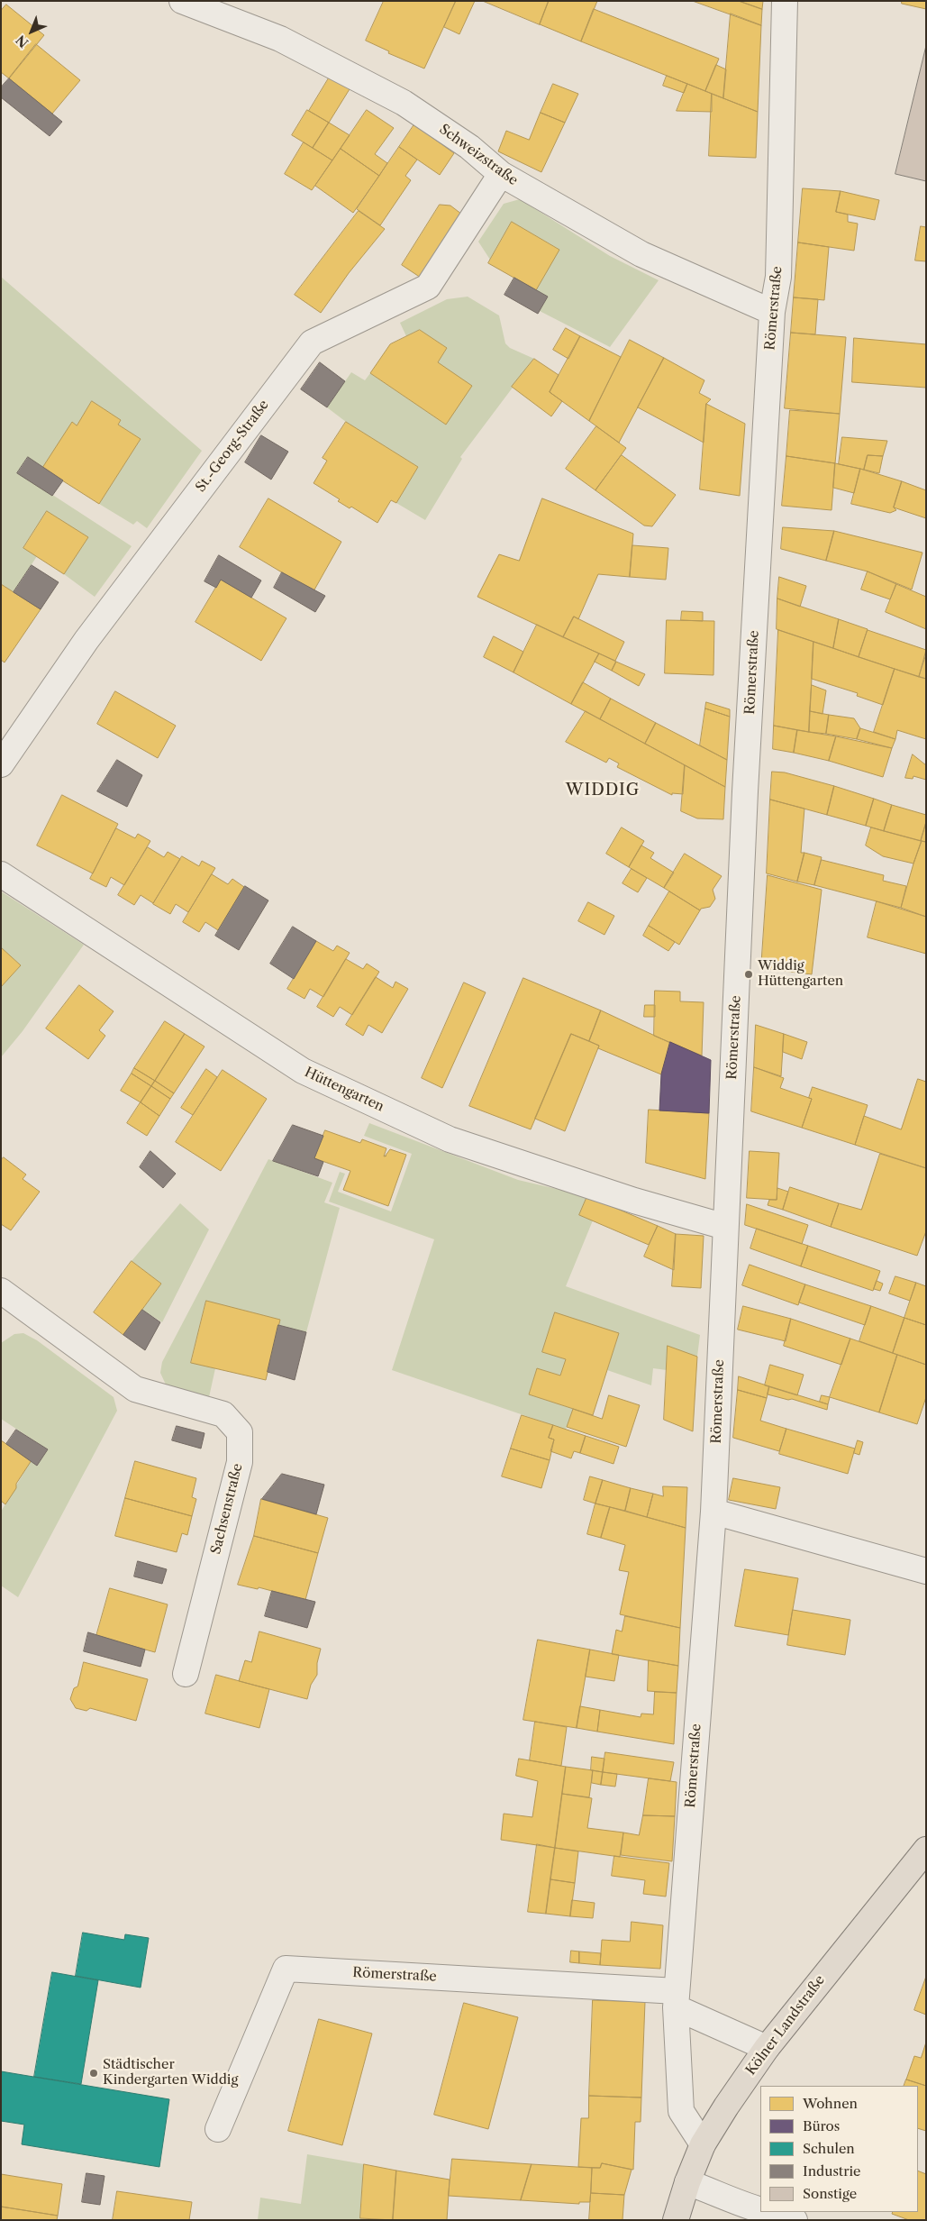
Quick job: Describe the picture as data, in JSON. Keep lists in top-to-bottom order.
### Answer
{
  "streets": {
    "main road": ["Kölner Landstraße"],
    "street": [
      "Schweizstraße",
      "Römerstraße",
      "St.-Georg-Straße",
      "Hüttengarten",
      "Sachsenstraße"
    ]
  },
  "crossings": [
    ["Schweizstraße", "Römerstraße"],
    ["Schweizstraße", "St.-Georg-Straße"],
    ["Römerstraße", "Hüttengarten"],
    ["Römerstraße", "Kölner Landstraße"]
  ],
  "districts": ["WIDDIG"],
  "places": ["Widdig Hüttengarten", "Städtischer Kindergarten Widdig"],
  "legend": [
    "Wohnen",
    "Büros",
    "Schulen",
    "Industrie",
    "Sonstige"
  ],
  "north": "bottom left"
}
